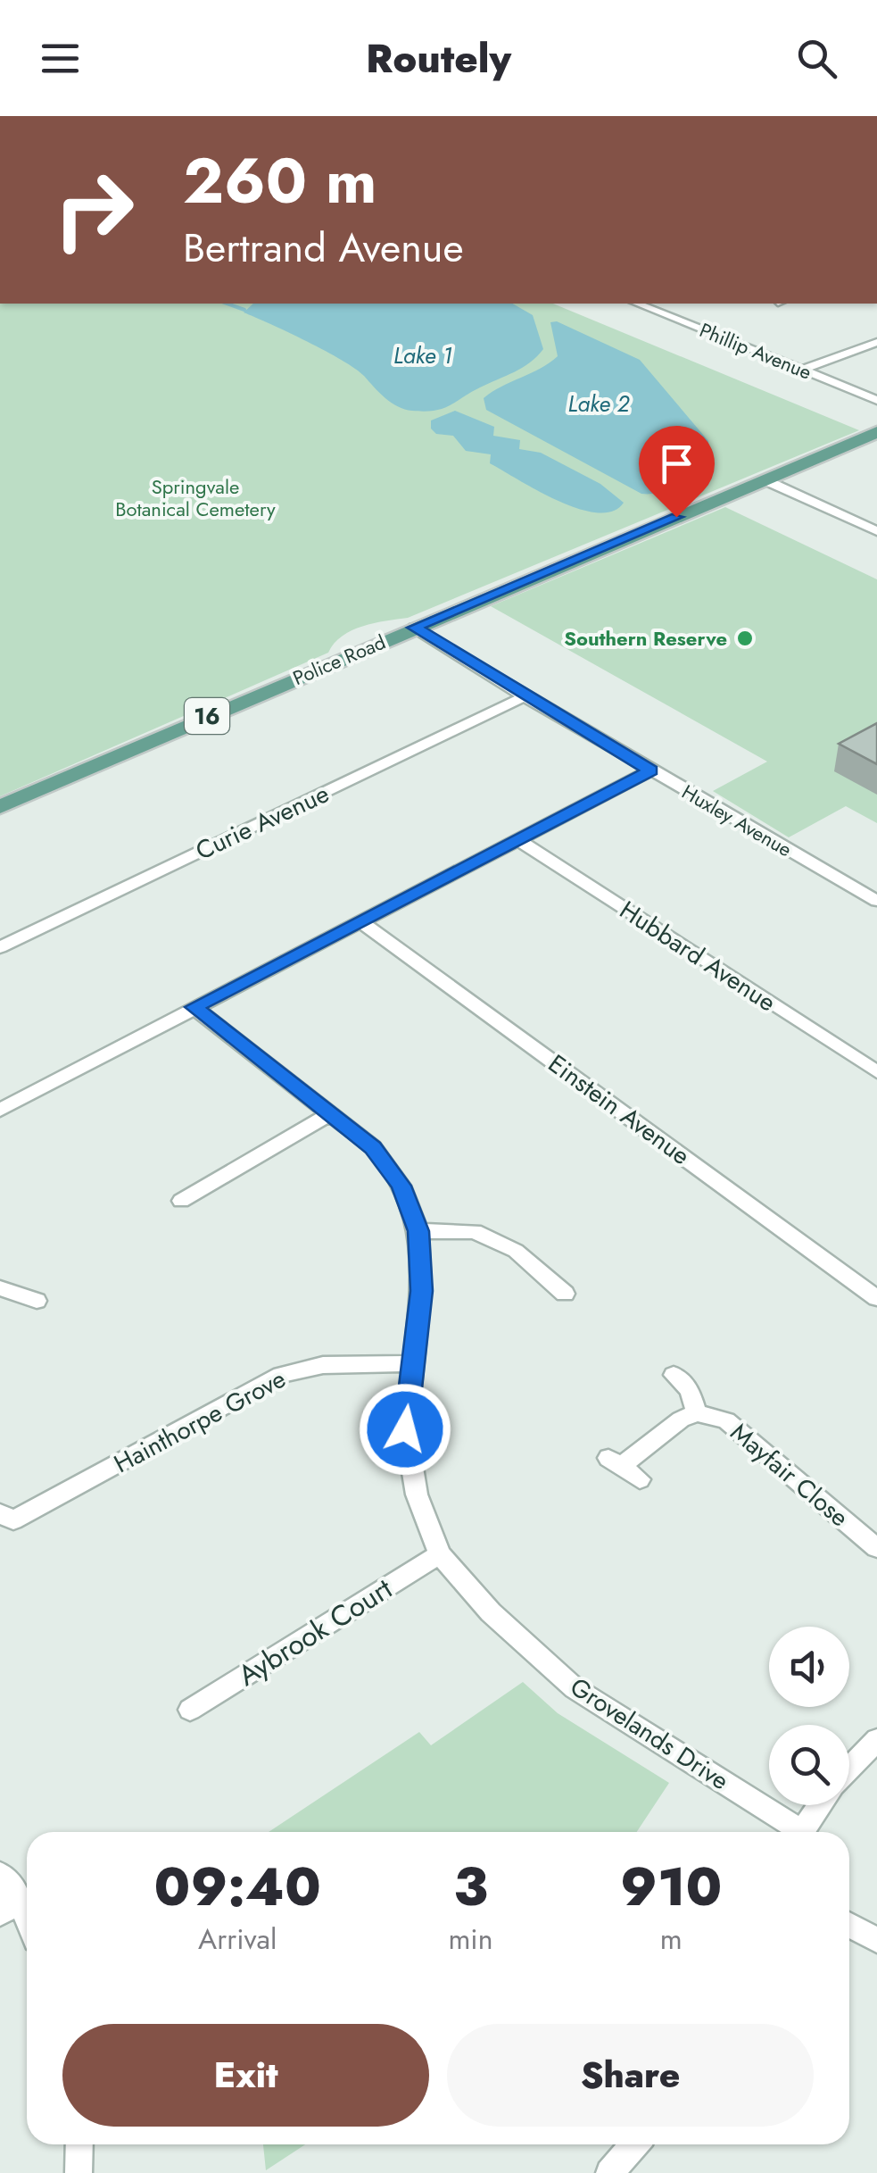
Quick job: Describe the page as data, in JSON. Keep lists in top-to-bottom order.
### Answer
{
  "streets": {
    "main road": ["Police Road", "16"],
    "street": [
      "Phillip Avenue",
      "Huxley Avenue",
      "Curie Avenue",
      "Hubbard Avenue",
      "Einstein Avenue",
      "Hainthorpe Grove",
      "Mayfair Close",
      "Aybrook Court",
      "Grovelands Drive"
    ]
  },
  "crossings": [
    ["Police Road", "Huxley Avenue"],
    ["Huxley Avenue", "Curie Avenue"],
    ["Hainthorpe Grove", "Grovelands Drive"],
    ["Aybrook Court", "Grovelands Drive"]
  ],
  "water": ["Lake 1", "Lake 2"],
  "parks": ["Springvale Botanical Cemetery"],
  "places": ["Southern Reserve"],
  "page": {
    "header": "Routely",
    "turn": ["260 m", "Bertrand Avenue"],
    "eta": [
      "09:40",
      "Arrival",
      "3",
      "min",
      "910",
      "m"
    ],
    "buttons": ["Exit", "Share"]
  }
}
